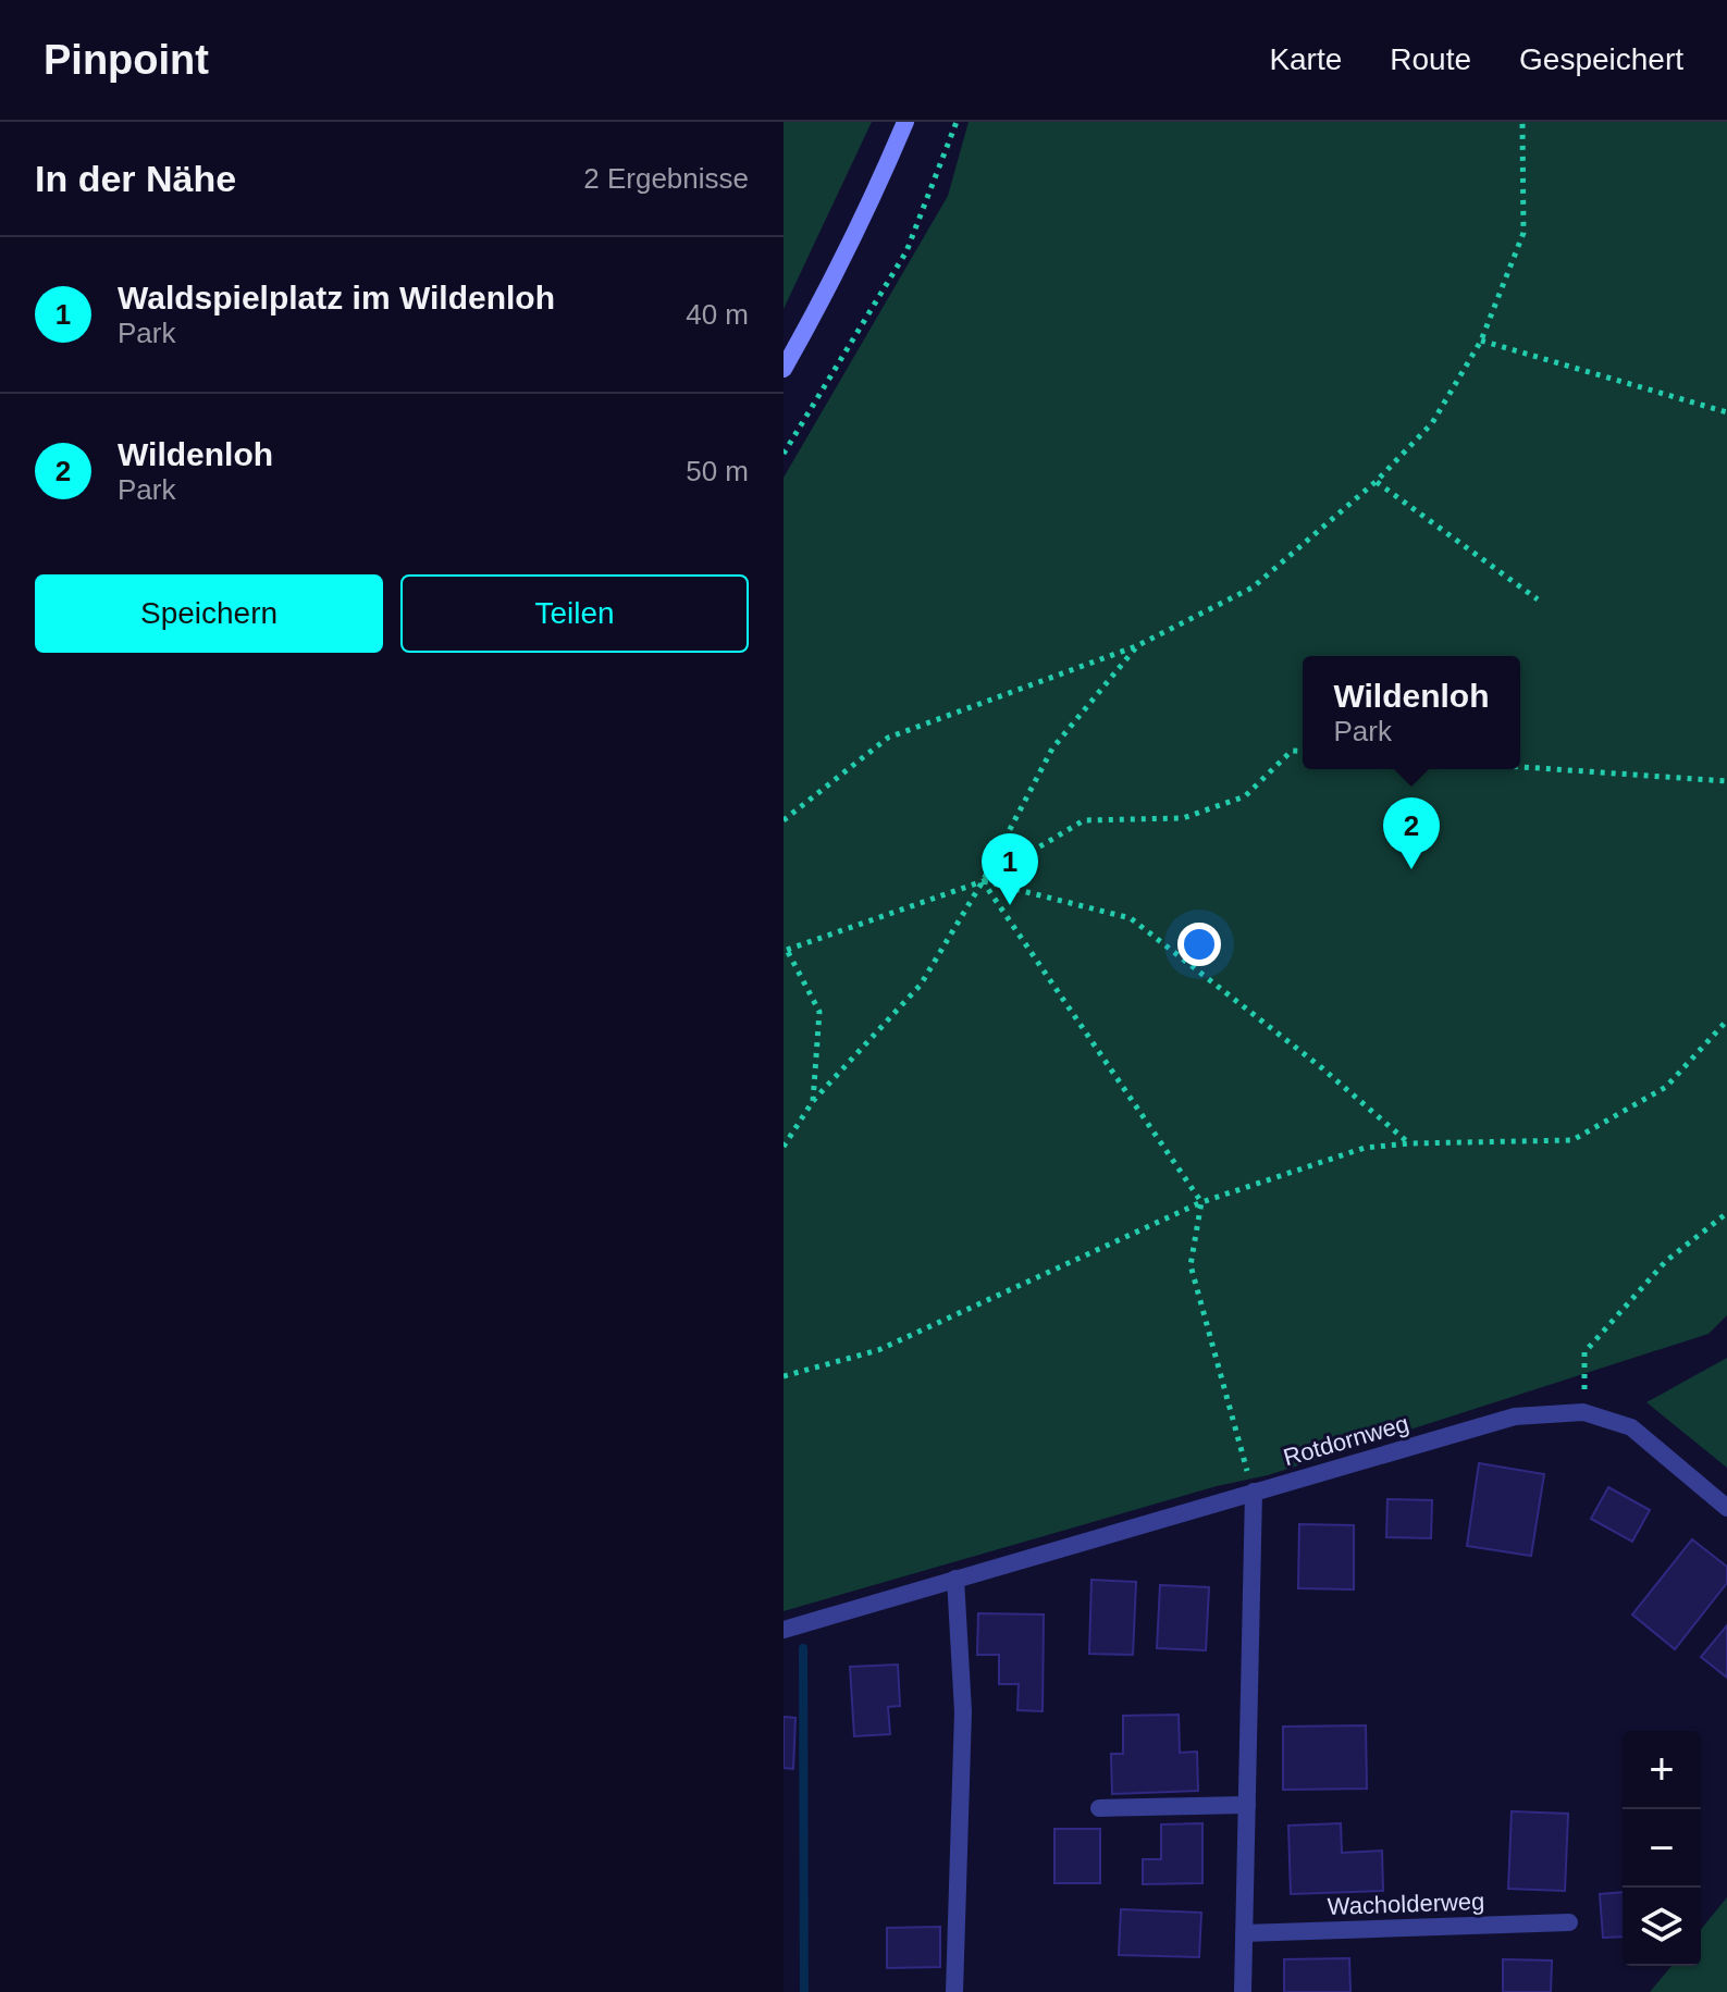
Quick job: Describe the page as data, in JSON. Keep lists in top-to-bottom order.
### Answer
{
  "streets": {
    "street": ["Rotdornweg", "Wacholderweg"]
  },
  "page": {
    "header": "Pinpoint",
    "nav": ["Karte", "Route", "Gespeichert"],
    "heading": ["In der Nähe", "2 Ergebnisse"],
    "list": [
      {
        "mark": "1",
        "name": "Waldspielplatz im Wildenloh",
        "note": "Park",
        "value": "40 m"
      },
      {
        "mark": "2",
        "name": "Wildenloh",
        "note": "Park",
        "value": "50 m"
      }
    ],
    "buttons": ["Speichern", "Teilen"],
    "popup": ["Wildenloh", "Park"],
    "pins": ["2", "1"],
    "map_buttons": ["+", "−"]
  }
}
